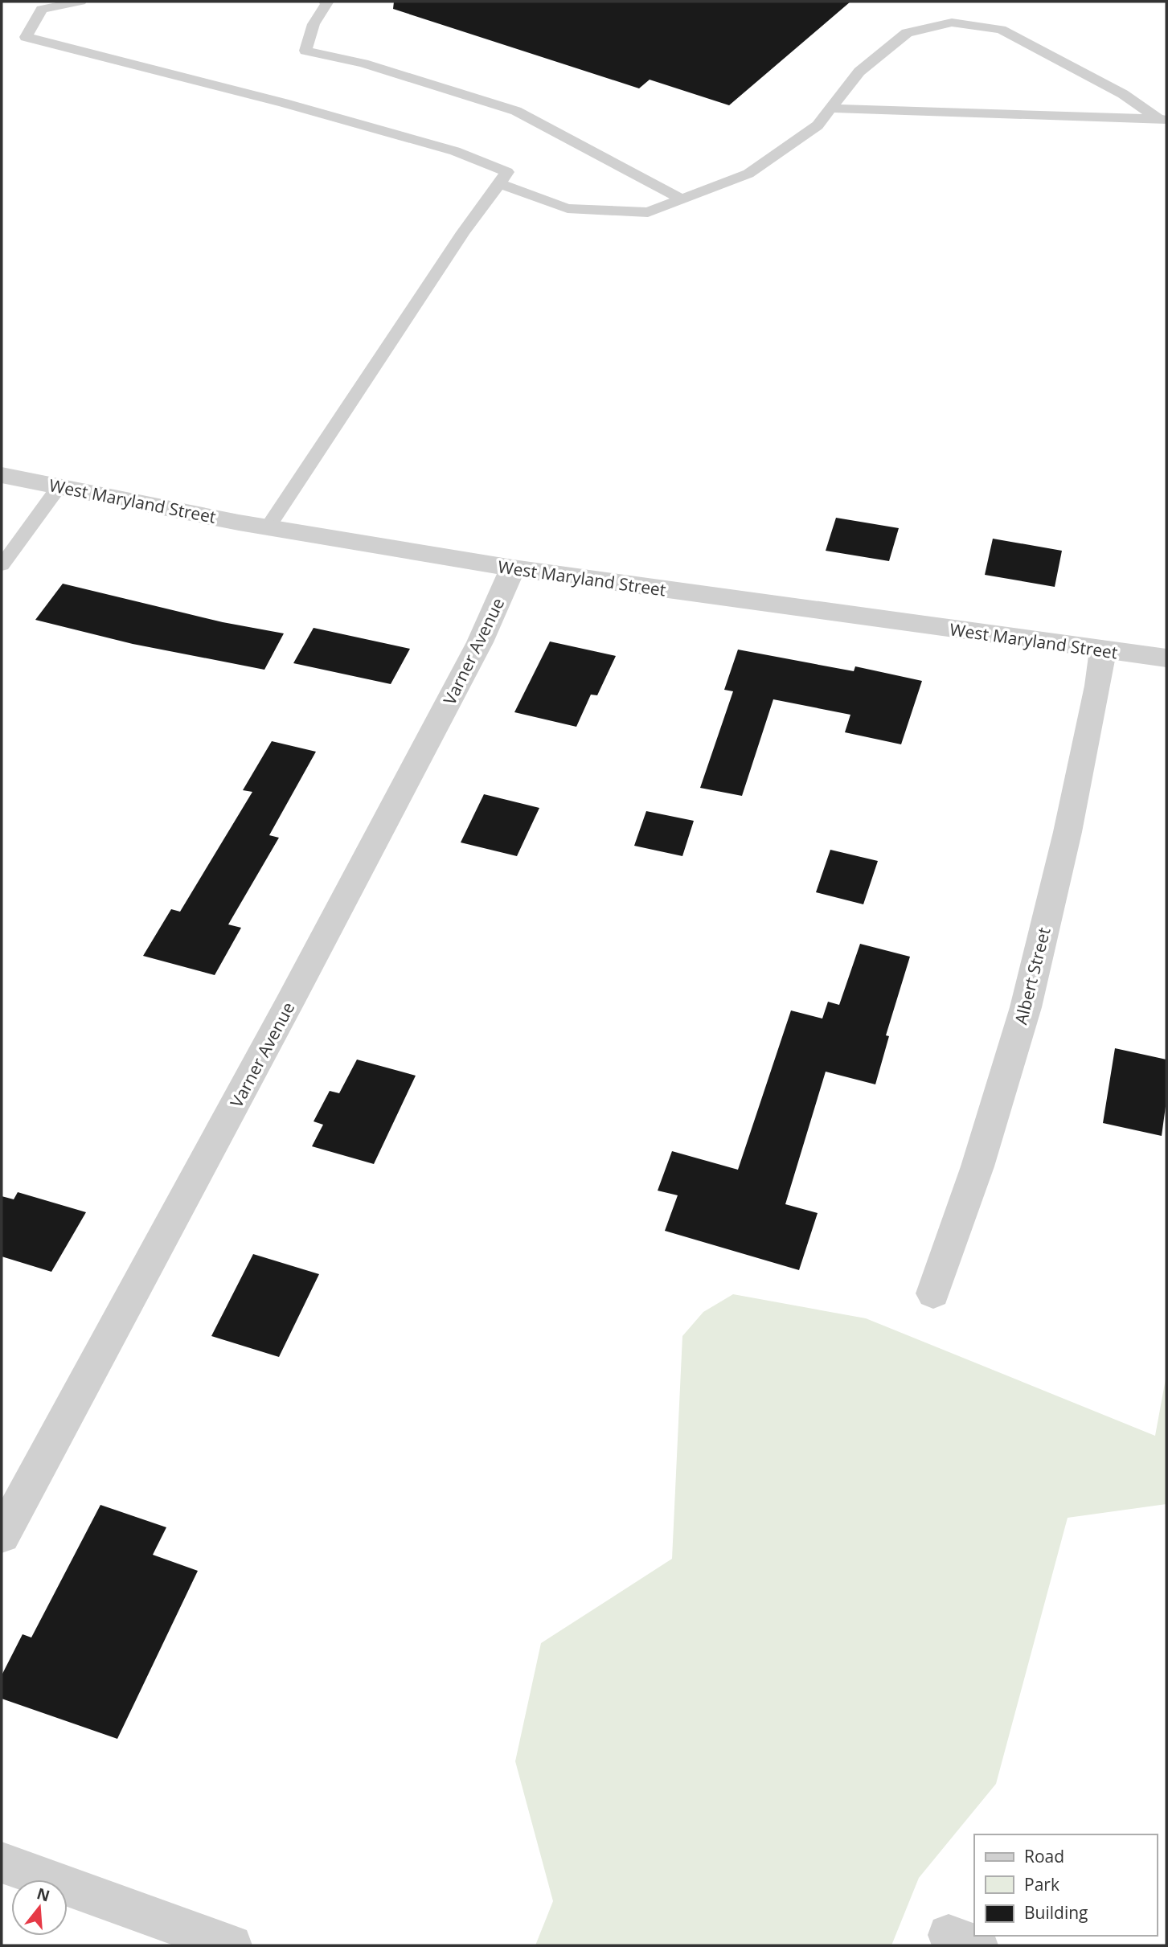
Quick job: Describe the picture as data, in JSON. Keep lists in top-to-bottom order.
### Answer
{
  "streets": {
    "street": ["West Maryland Street", "Varner Avenue", "Albert Street"]
  },
  "crossings": [
    ["West Maryland Street", "Varner Avenue"],
    ["West Maryland Street", "Albert Street"]
  ],
  "legend": ["Road", "Park", "Building"],
  "north": "top"
}
